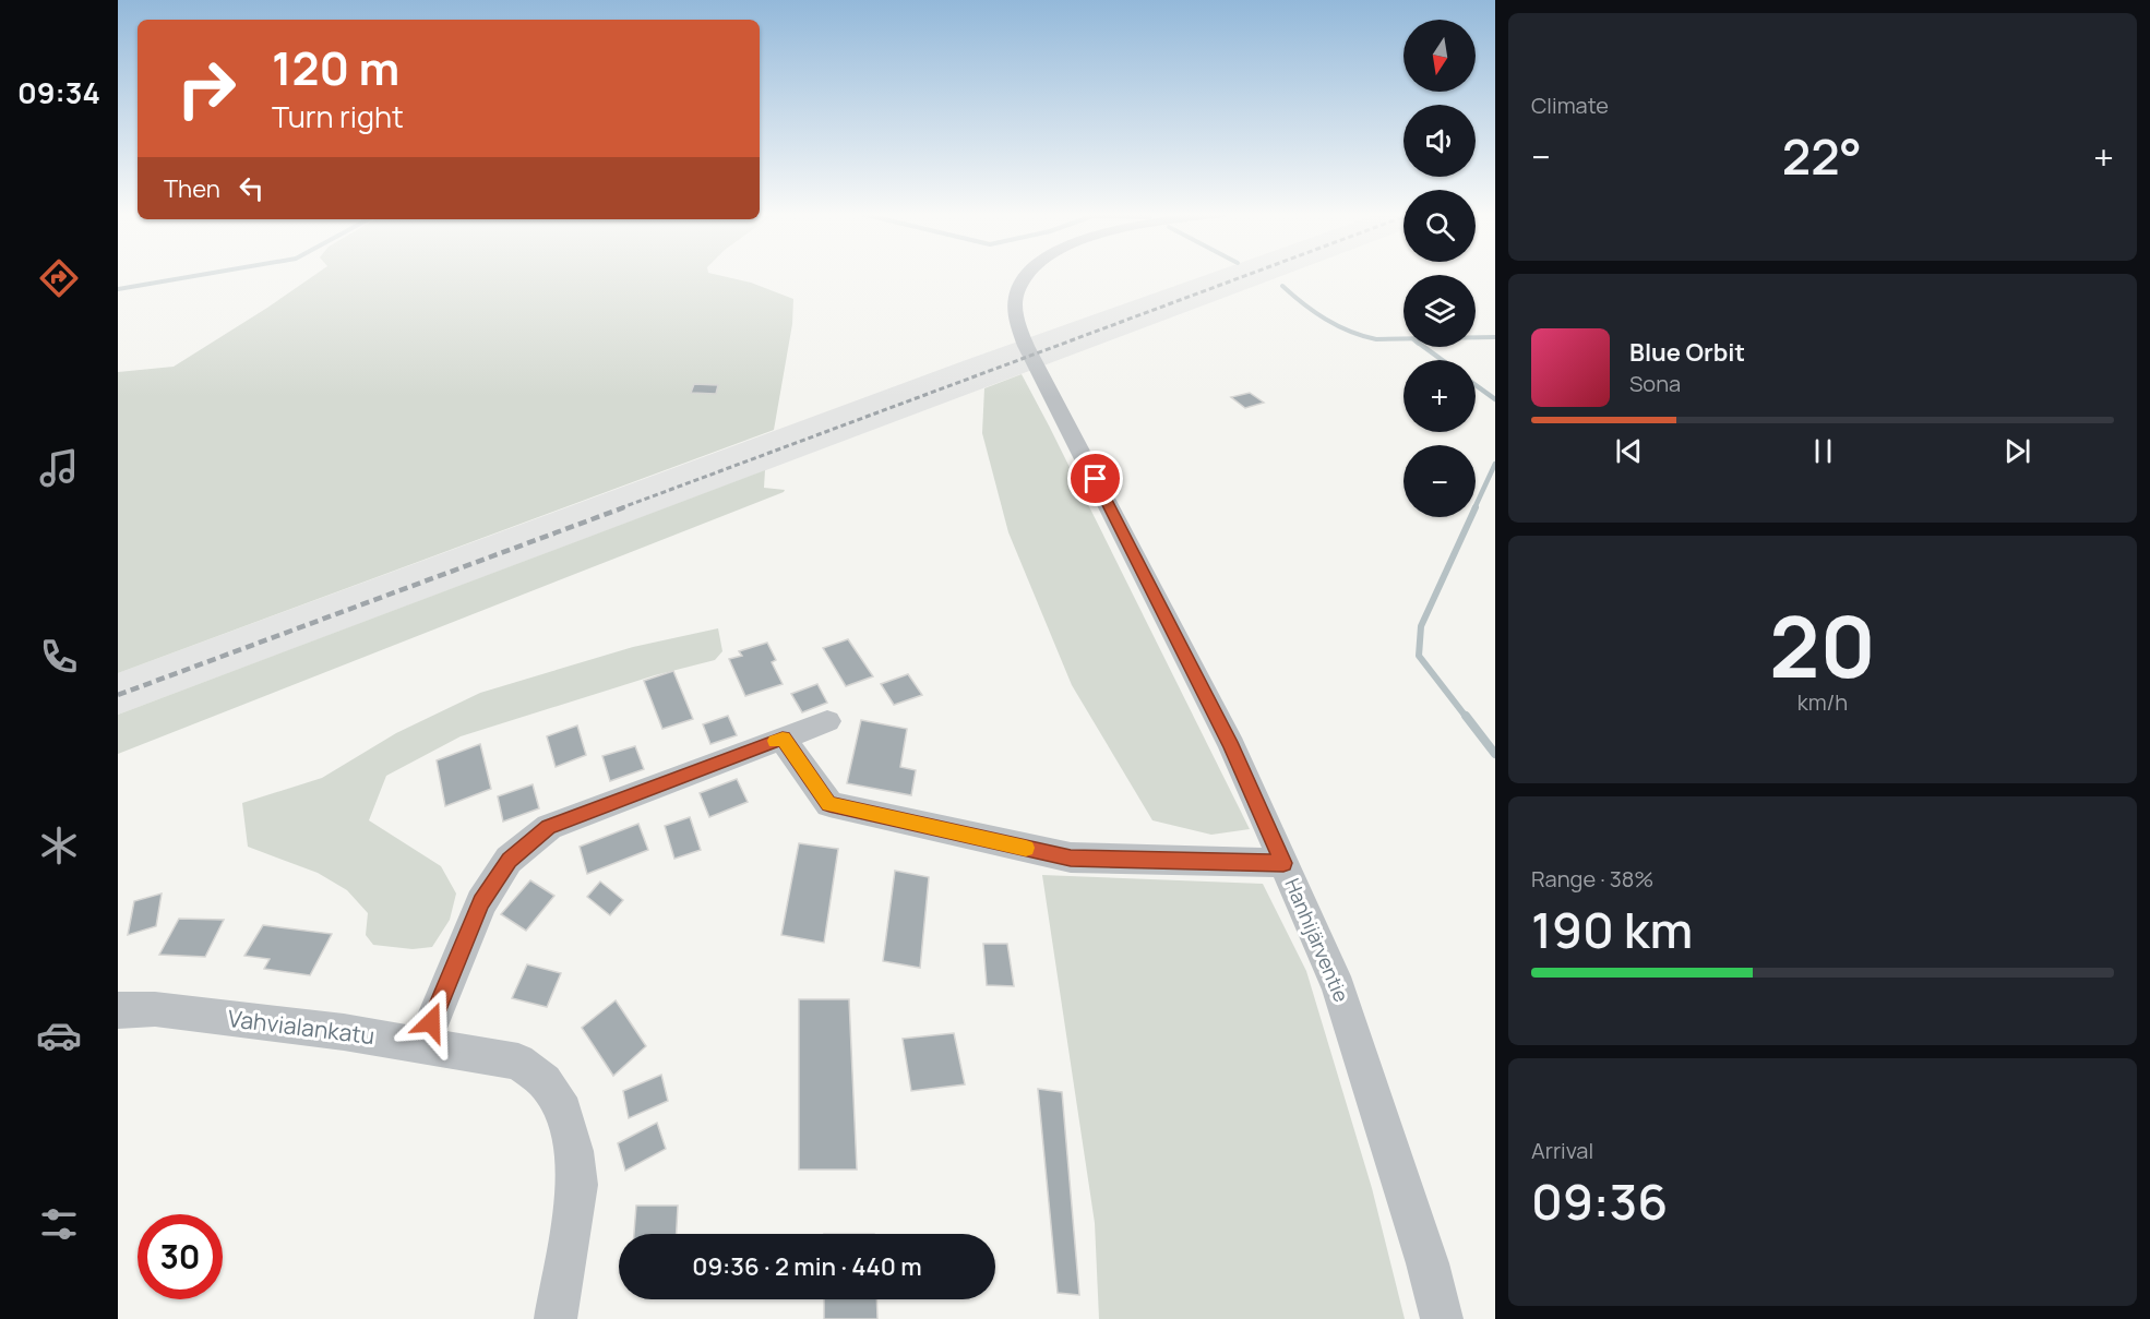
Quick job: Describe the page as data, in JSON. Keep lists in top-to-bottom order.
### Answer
{
  "streets": {
    "street": ["Hanhijärventie", "Vahvialankatu"]
  },
  "north": "bottom",
  "page": {
    "tabs": "09:34",
    "tile": [
      "Climate",
      ["20", "km/h"],
      ["Range · 38%", "190 km"],
      ["Arrival", "09:36"]
    ],
    "map_buttons": ["+", "−"],
    "turn": ["120 m", "Turn right"],
    "heat": ["−", "22°", "+"],
    "then": "Then",
    "song": ["Blue Orbit", "Sona"],
    "limit": "30",
    "trip": "09:36 · 2 min · 440 m"
  }
}
